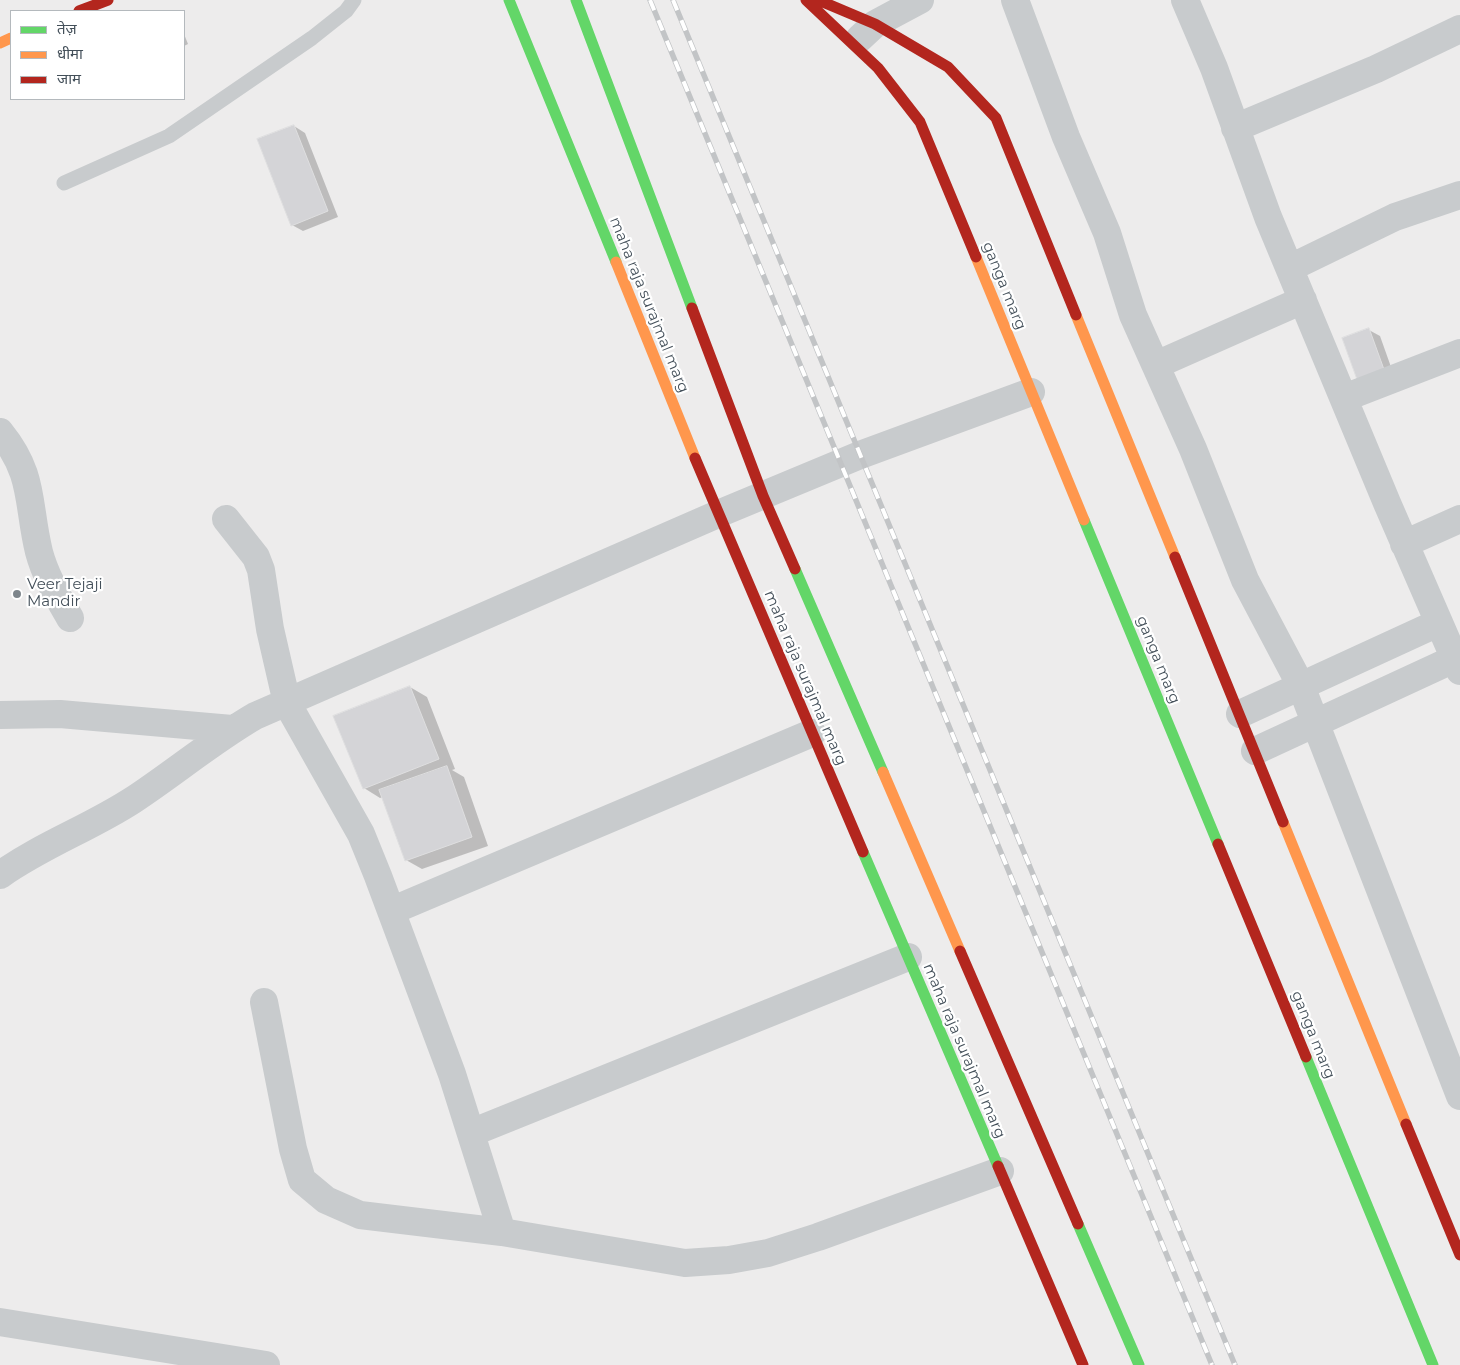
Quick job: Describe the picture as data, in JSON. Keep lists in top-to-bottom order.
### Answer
{
  "streets": {
    "street": ["ganga marg", "maha raja surajmal marg"]
  },
  "places": ["Veer Tejaji Mandir"],
  "legend": ["तेज़", "धीमा", "जाम"]
}
